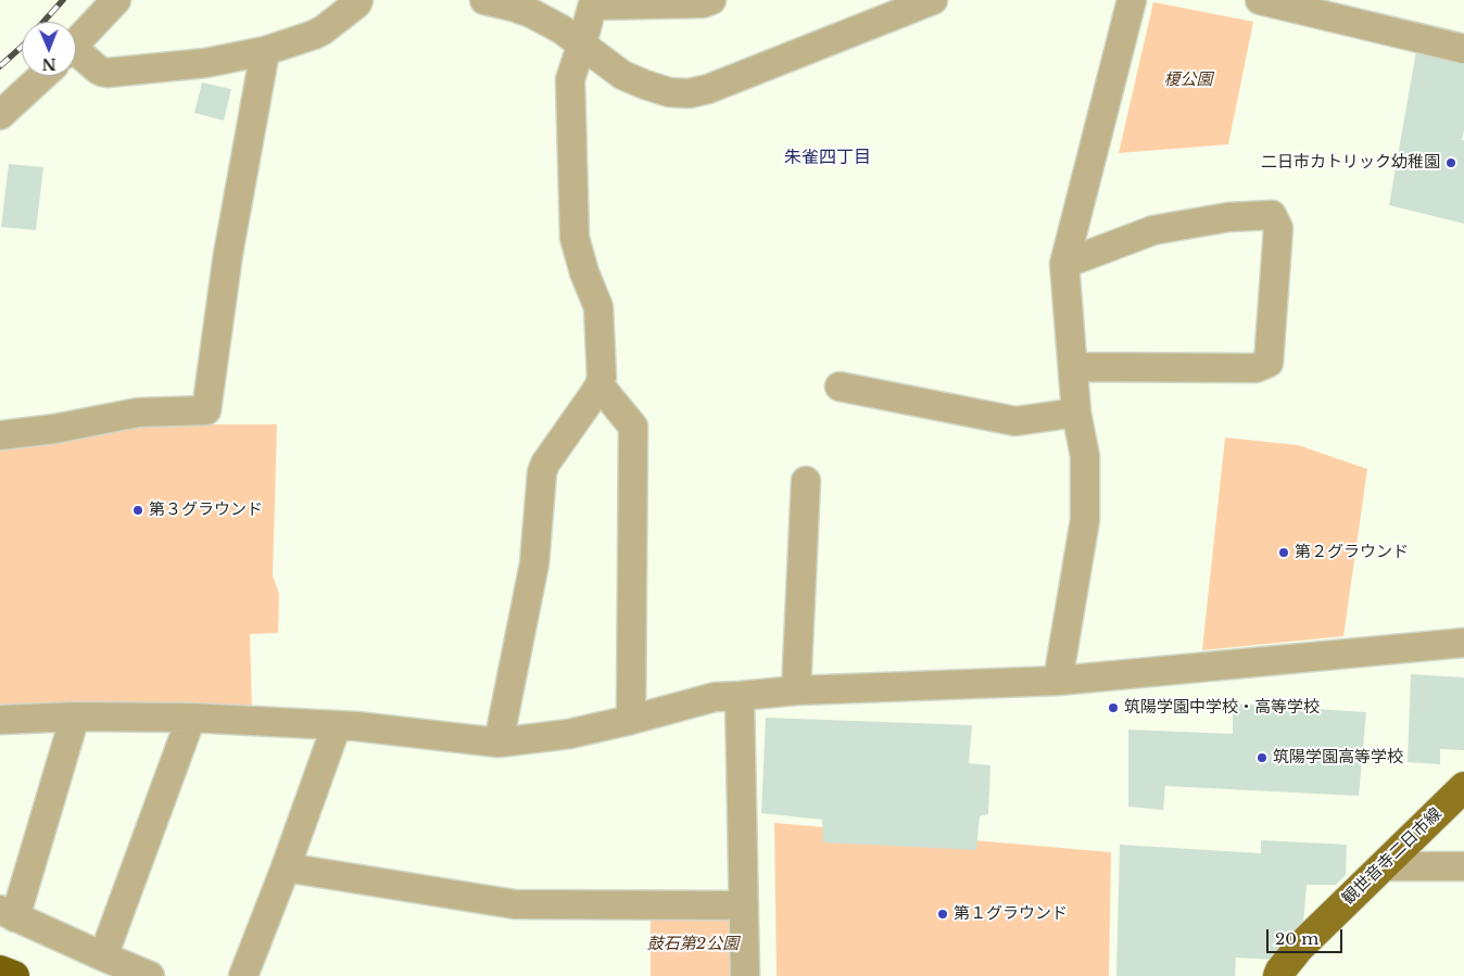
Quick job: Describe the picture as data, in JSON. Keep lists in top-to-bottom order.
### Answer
{
  "streets": {
    "main road": ["観世音寺二日市線"]
  },
  "districts": ["朱雀四丁目"],
  "parks": ["榎公園", "鼓石第2公園"],
  "places": [
    "二日市カトリック幼稚園",
    "第３グラウンド",
    "第２グラウンド",
    "筑陽学園中学校・高等学校",
    "筑陽学園高等学校",
    "第１グラウンド"
  ],
  "scale_bar": "20 m",
  "north": "bottom"
}
